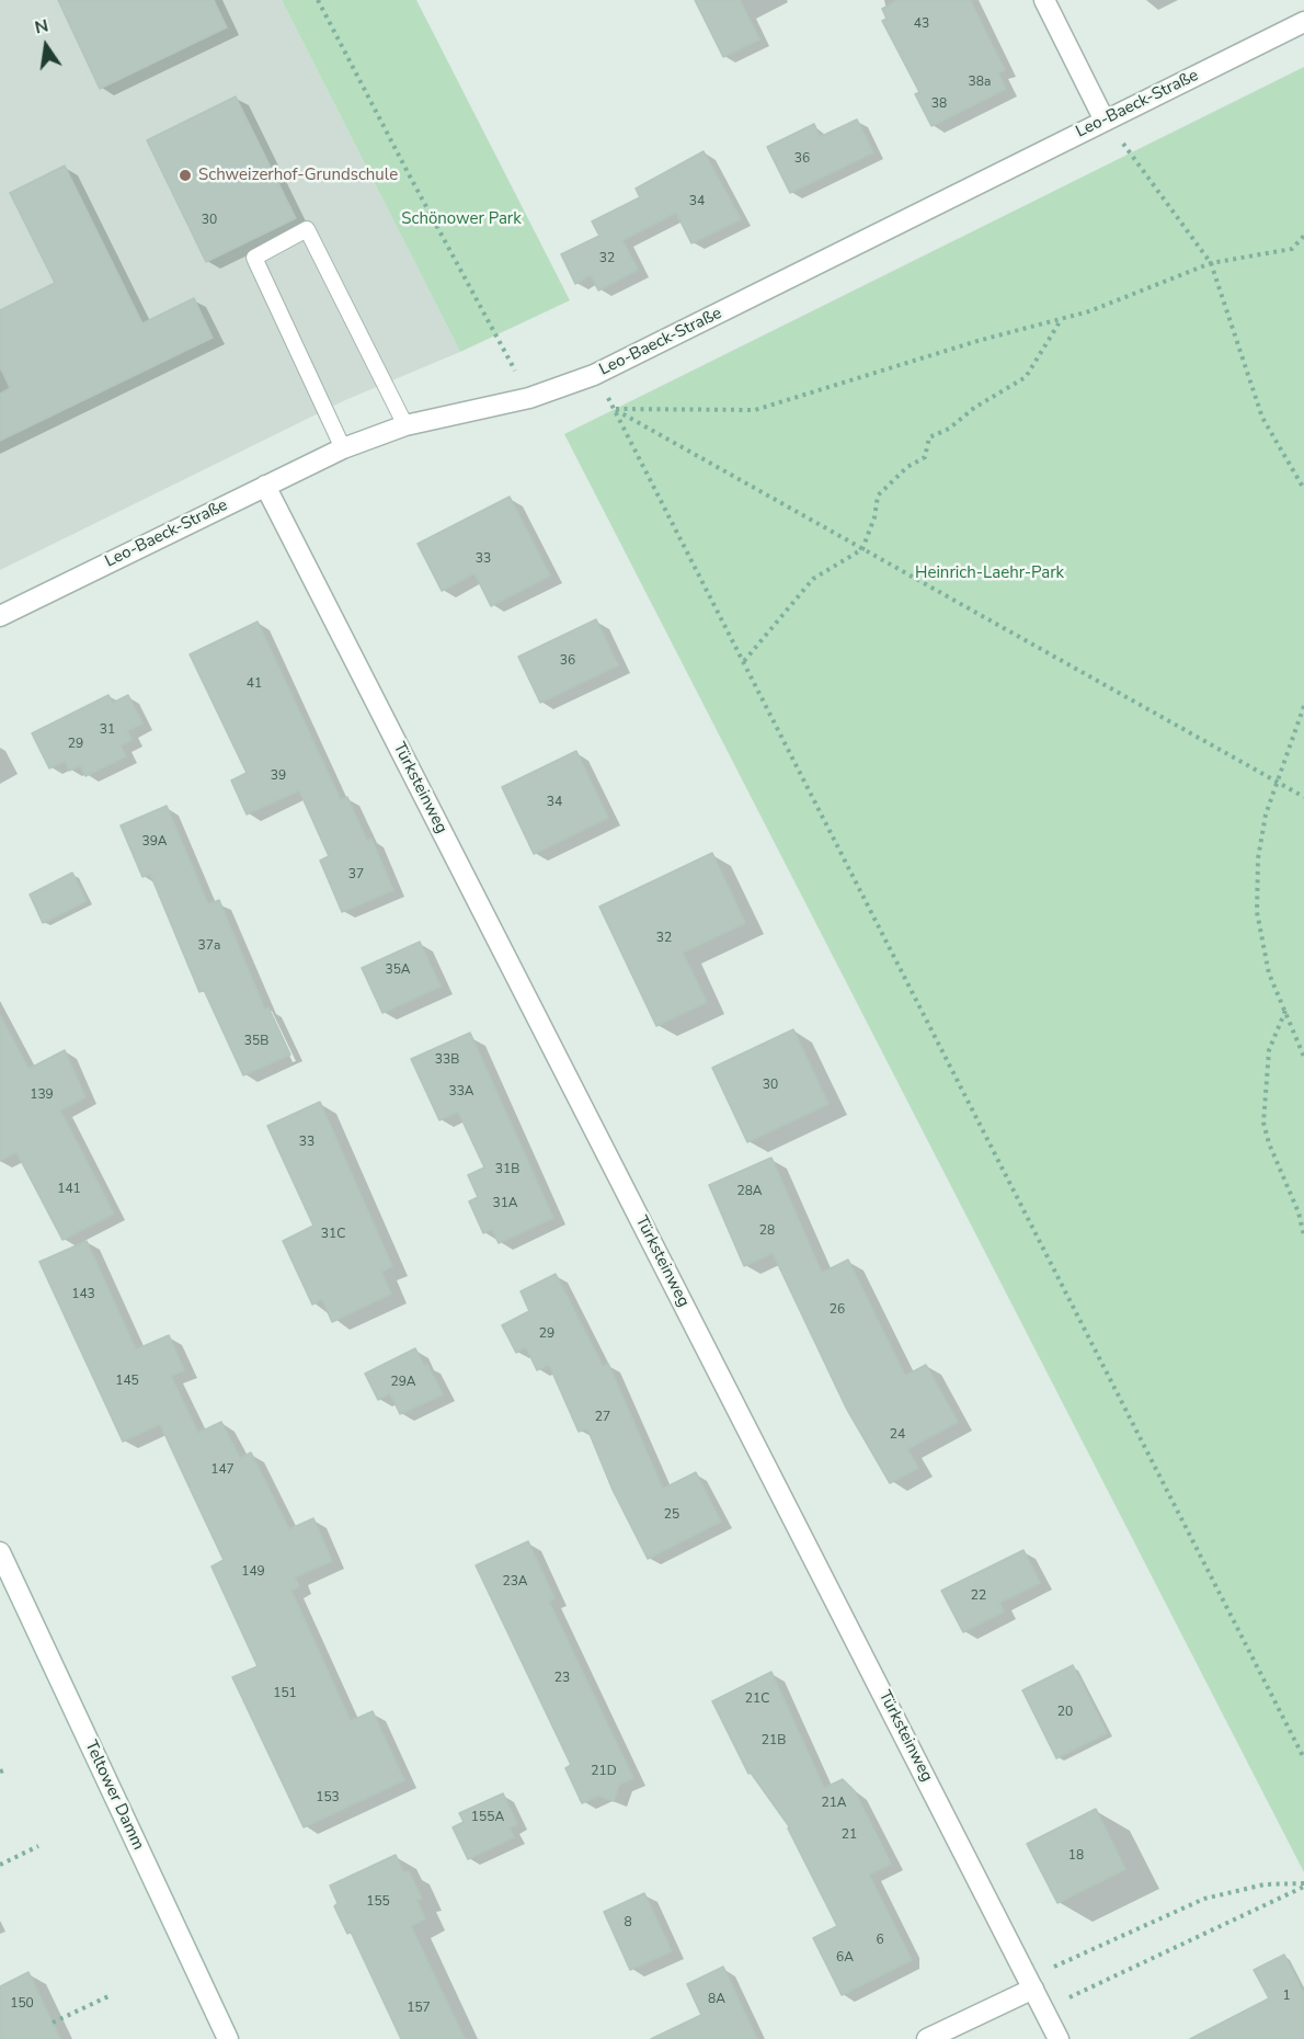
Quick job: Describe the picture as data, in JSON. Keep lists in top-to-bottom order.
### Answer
{
  "streets": {
    "street": ["Leo-Baeck-Straße", "Türksteinweg", "Teltower Damm"]
  },
  "crossings": [
    ["Leo-Baeck-Straße", "Türksteinweg"]
  ],
  "parks": ["Schönower Park", "Heinrich-Laehr-Park"],
  "places": ["Schweizerhof-Grundschule"],
  "house_numbers": [
    "43",
    "38a",
    "38",
    "36",
    "34",
    "30",
    "32",
    "33",
    "36",
    "41",
    "31",
    "29",
    "39",
    "34",
    "39A",
    "37",
    "32",
    "37a",
    "35A",
    "35B",
    "33B",
    "30",
    "33A",
    "139",
    "33",
    "31B",
    "141",
    "28A",
    "31A",
    "28",
    "31C",
    "143",
    "26",
    "29",
    "145",
    "29A",
    "27",
    "24",
    "147",
    "25",
    "149",
    "23A",
    "22",
    "23",
    "151",
    "21C",
    "20",
    "21B",
    "21D",
    "153",
    "21A",
    "155A",
    "21",
    "18",
    "155",
    "8",
    "6",
    "6A",
    "1",
    "8A",
    "150",
    "157"
  ],
  "north": "top"
}
